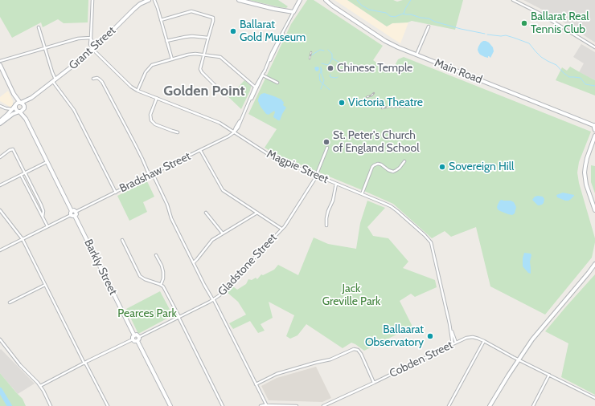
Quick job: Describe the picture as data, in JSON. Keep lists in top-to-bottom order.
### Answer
{
  "streets": {
    "main road": ["Grant Street", "Main Road", "Barkly Street"],
    "street": [
      "Magpie Street",
      "Bradshaw Street",
      "Gladstone Street",
      "Cobden Street"
    ]
  },
  "crossings": [
    ["Grant Street", "Magpie Street"],
    ["Grant Street", "Barkly Street"],
    ["Magpie Street", "Bradshaw Street"],
    ["Magpie Street", "Gladstone Street"],
    ["Magpie Street", "Cobden Street"],
    ["Bradshaw Street", "Barkly Street"],
    ["Gladstone Street", "Barkly Street"]
  ],
  "districts": ["Golden Point"],
  "parks": ["Jack Greville Park", "Pearces Park"],
  "places": [
    "Ballarat Real Tennis Club",
    "Ballarat Gold Museum",
    "Chinese Temple",
    "Victoria Theatre",
    "St. Peter's Church of England School",
    "Sovereign Hill",
    "Ballaarat Observatory"
  ]
}
